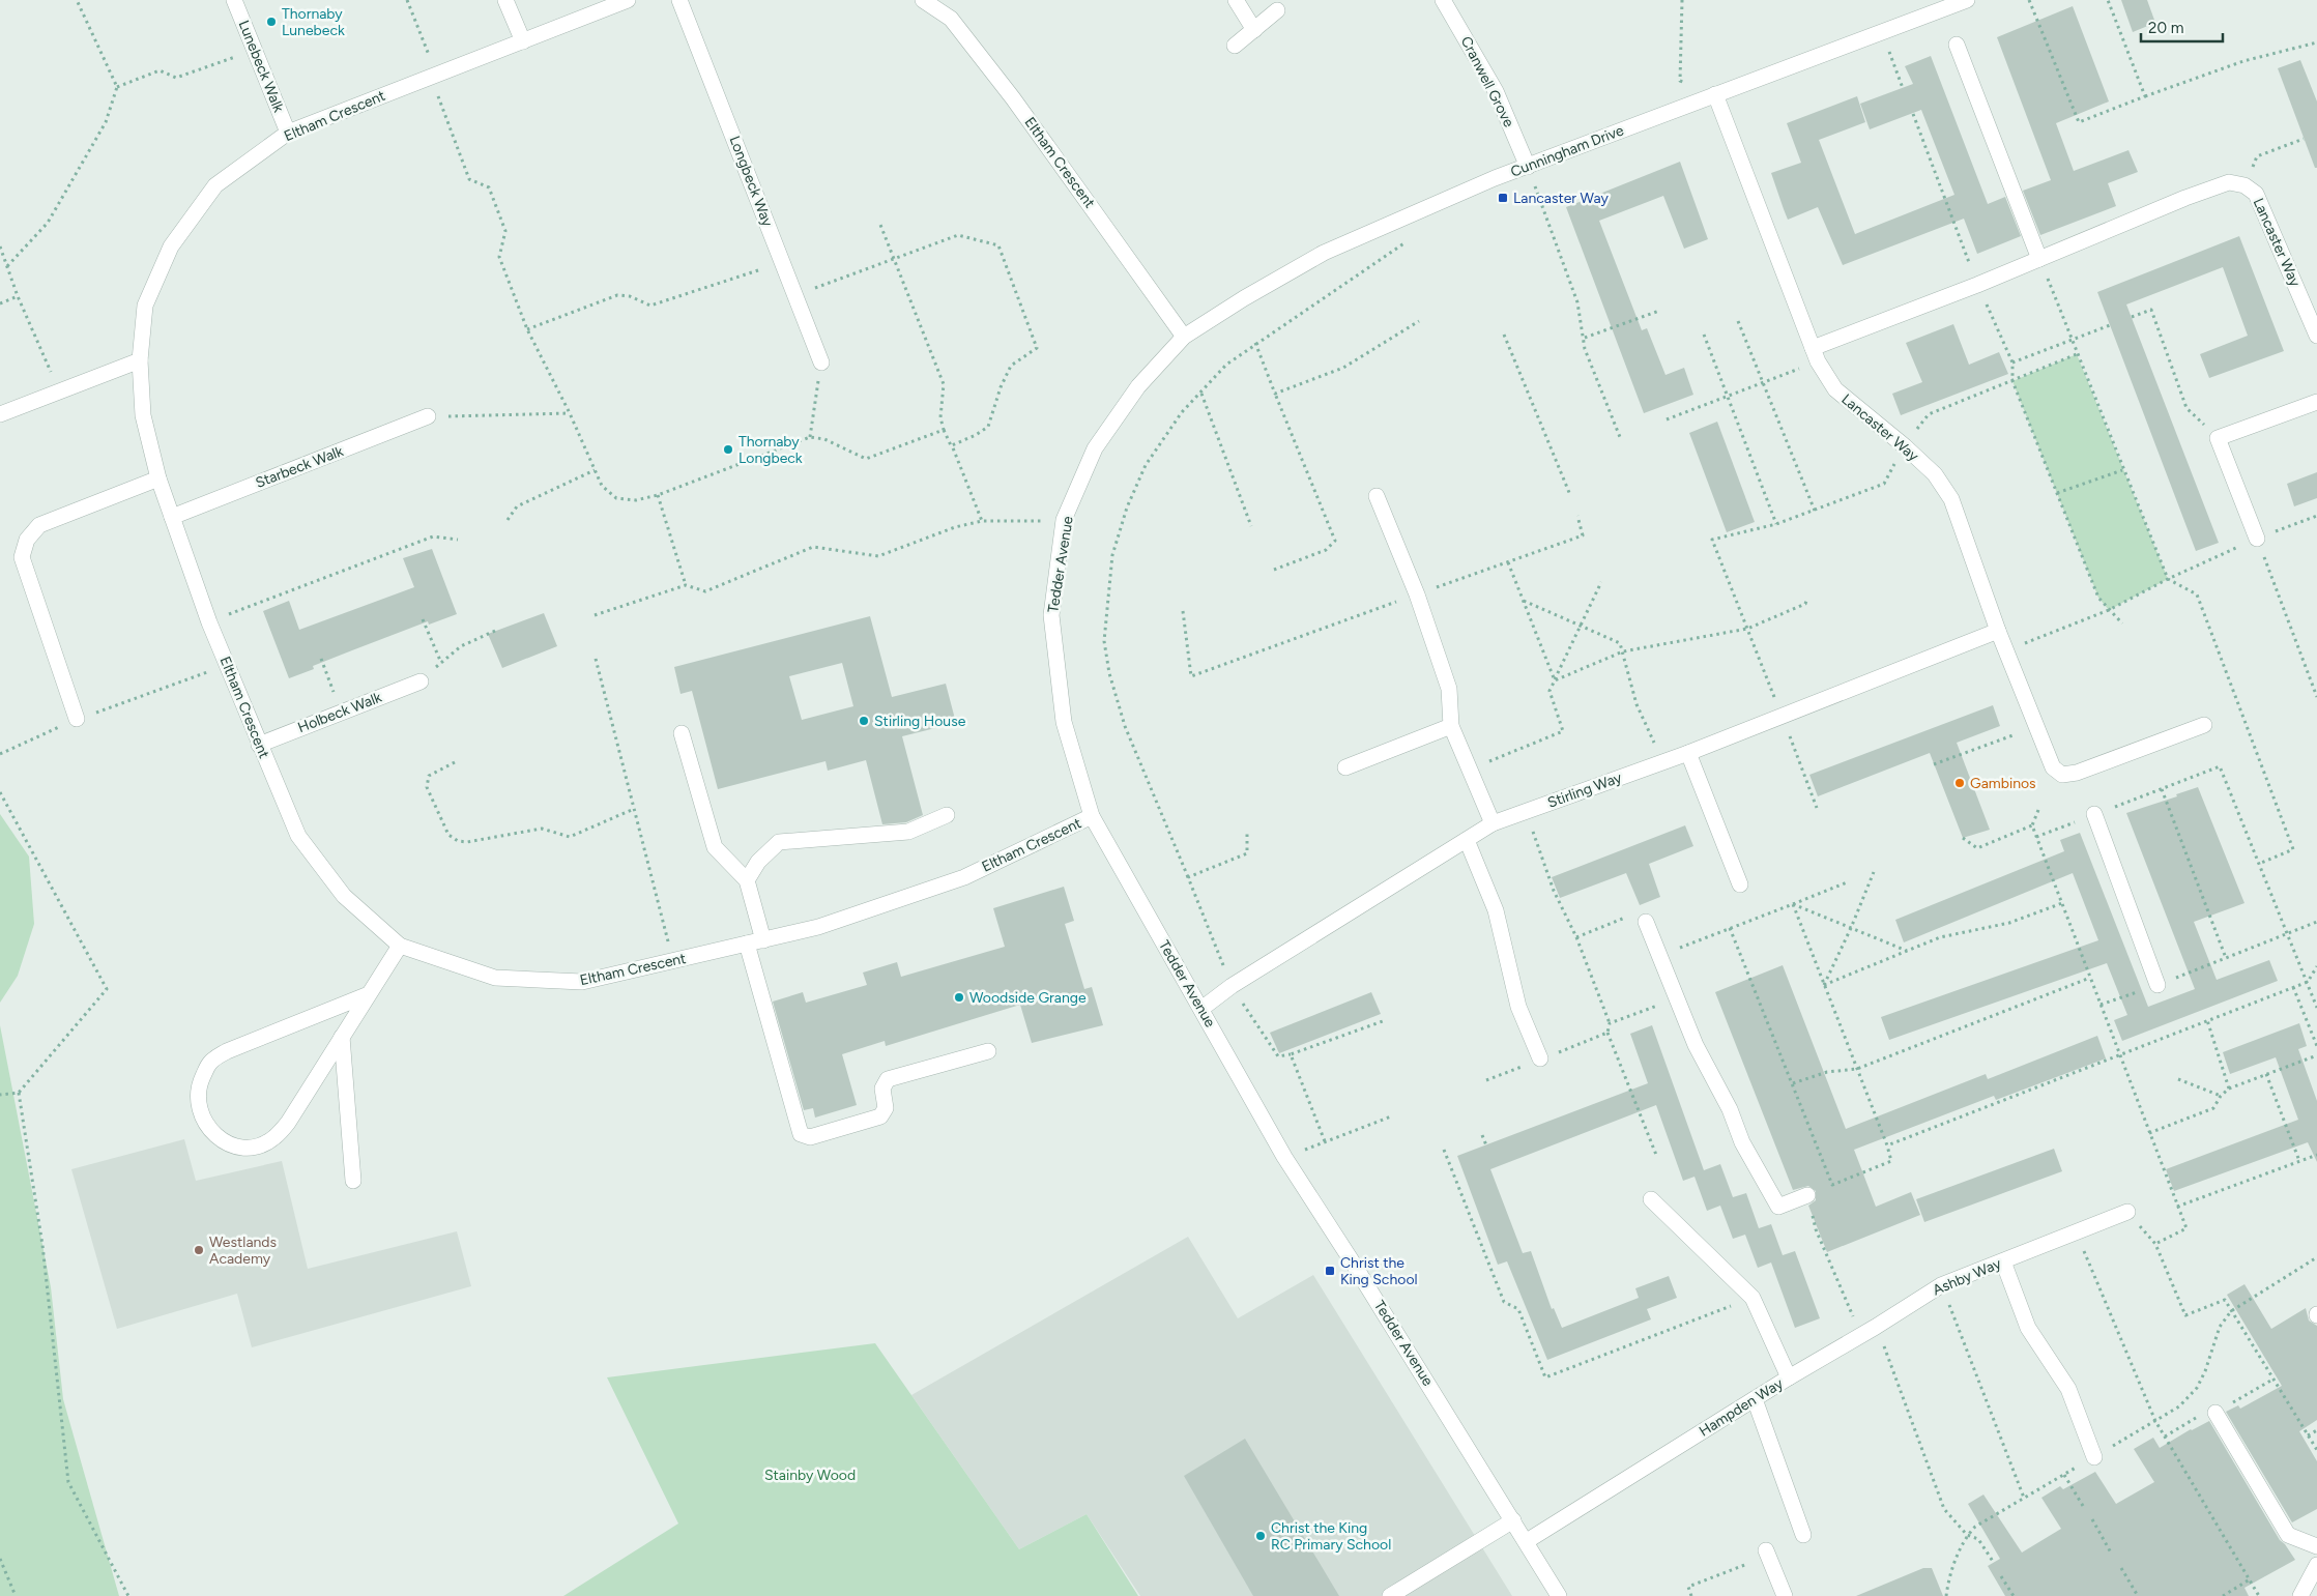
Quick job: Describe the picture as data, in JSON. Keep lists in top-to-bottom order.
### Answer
{
  "streets": {
    "street": [
      "Lunebeck Walk",
      "Cranwell Grove",
      "Eltham Crescent",
      "Cunningham Drive",
      "Longbeck Way",
      "Lancaster Way",
      "Starbeck Walk",
      "Tedder Avenue",
      "Holbeck Walk",
      "Stirling Way",
      "Ashby Way",
      "Hampden Way"
    ]
  },
  "crossings": [
    ["Lunebeck Walk", "Eltham Crescent"],
    ["Cranwell Grove", "Cunningham Drive"],
    ["Eltham Crescent", "Cunningham Drive"],
    ["Eltham Crescent", "Starbeck Walk"],
    ["Eltham Crescent", "Tedder Avenue"],
    ["Eltham Crescent", "Holbeck Walk"],
    ["Cunningham Drive", "Tedder Avenue"],
    ["Lancaster Way", "Stirling Way"],
    ["Tedder Avenue", "Stirling Way"],
    ["Tedder Avenue", "Hampden Way"],
    ["Ashby Way", "Hampden Way"]
  ],
  "parks": ["Stainby Wood"],
  "places": {
    "other": [
      "Thornaby Lunebeck",
      "Thornaby Longbeck",
      "Stirling House",
      "Gambinos",
      "Woodside Grange",
      "Westlands Academy",
      "Christ the King RC Primary School"
    ],
    "transit": ["Lancaster Way", "Christ the King School"]
  },
  "scale_bar": "20 m"
}
